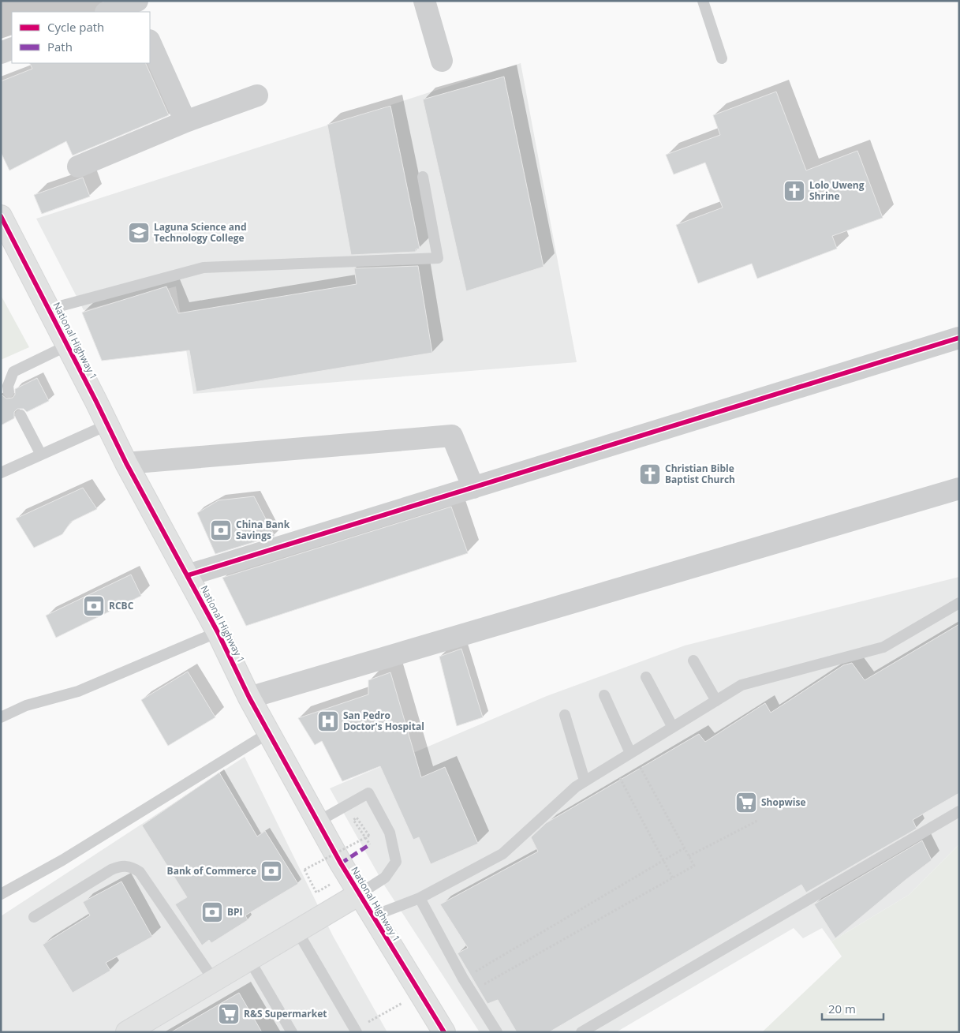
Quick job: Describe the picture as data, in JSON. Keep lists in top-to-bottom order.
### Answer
{
  "streets": {
    "main road": ["National Highway 1"]
  },
  "places": {
    "church": ["Lolo Uweng Shrine", "Christian Bible Baptist Church"],
    "school or university": ["Laguna Science and Technology College"],
    "bank": [
      "China Bank Savings",
      "RCBC",
      "Bank of Commerce",
      "BPI"
    ],
    "hospital": ["San Pedro Doctor's Hospital"],
    "supermarket": ["Shopwise", "R&S Supermarket"]
  },
  "legend": ["Cycle path", "Path"],
  "scale_bar": "20 m"
}
